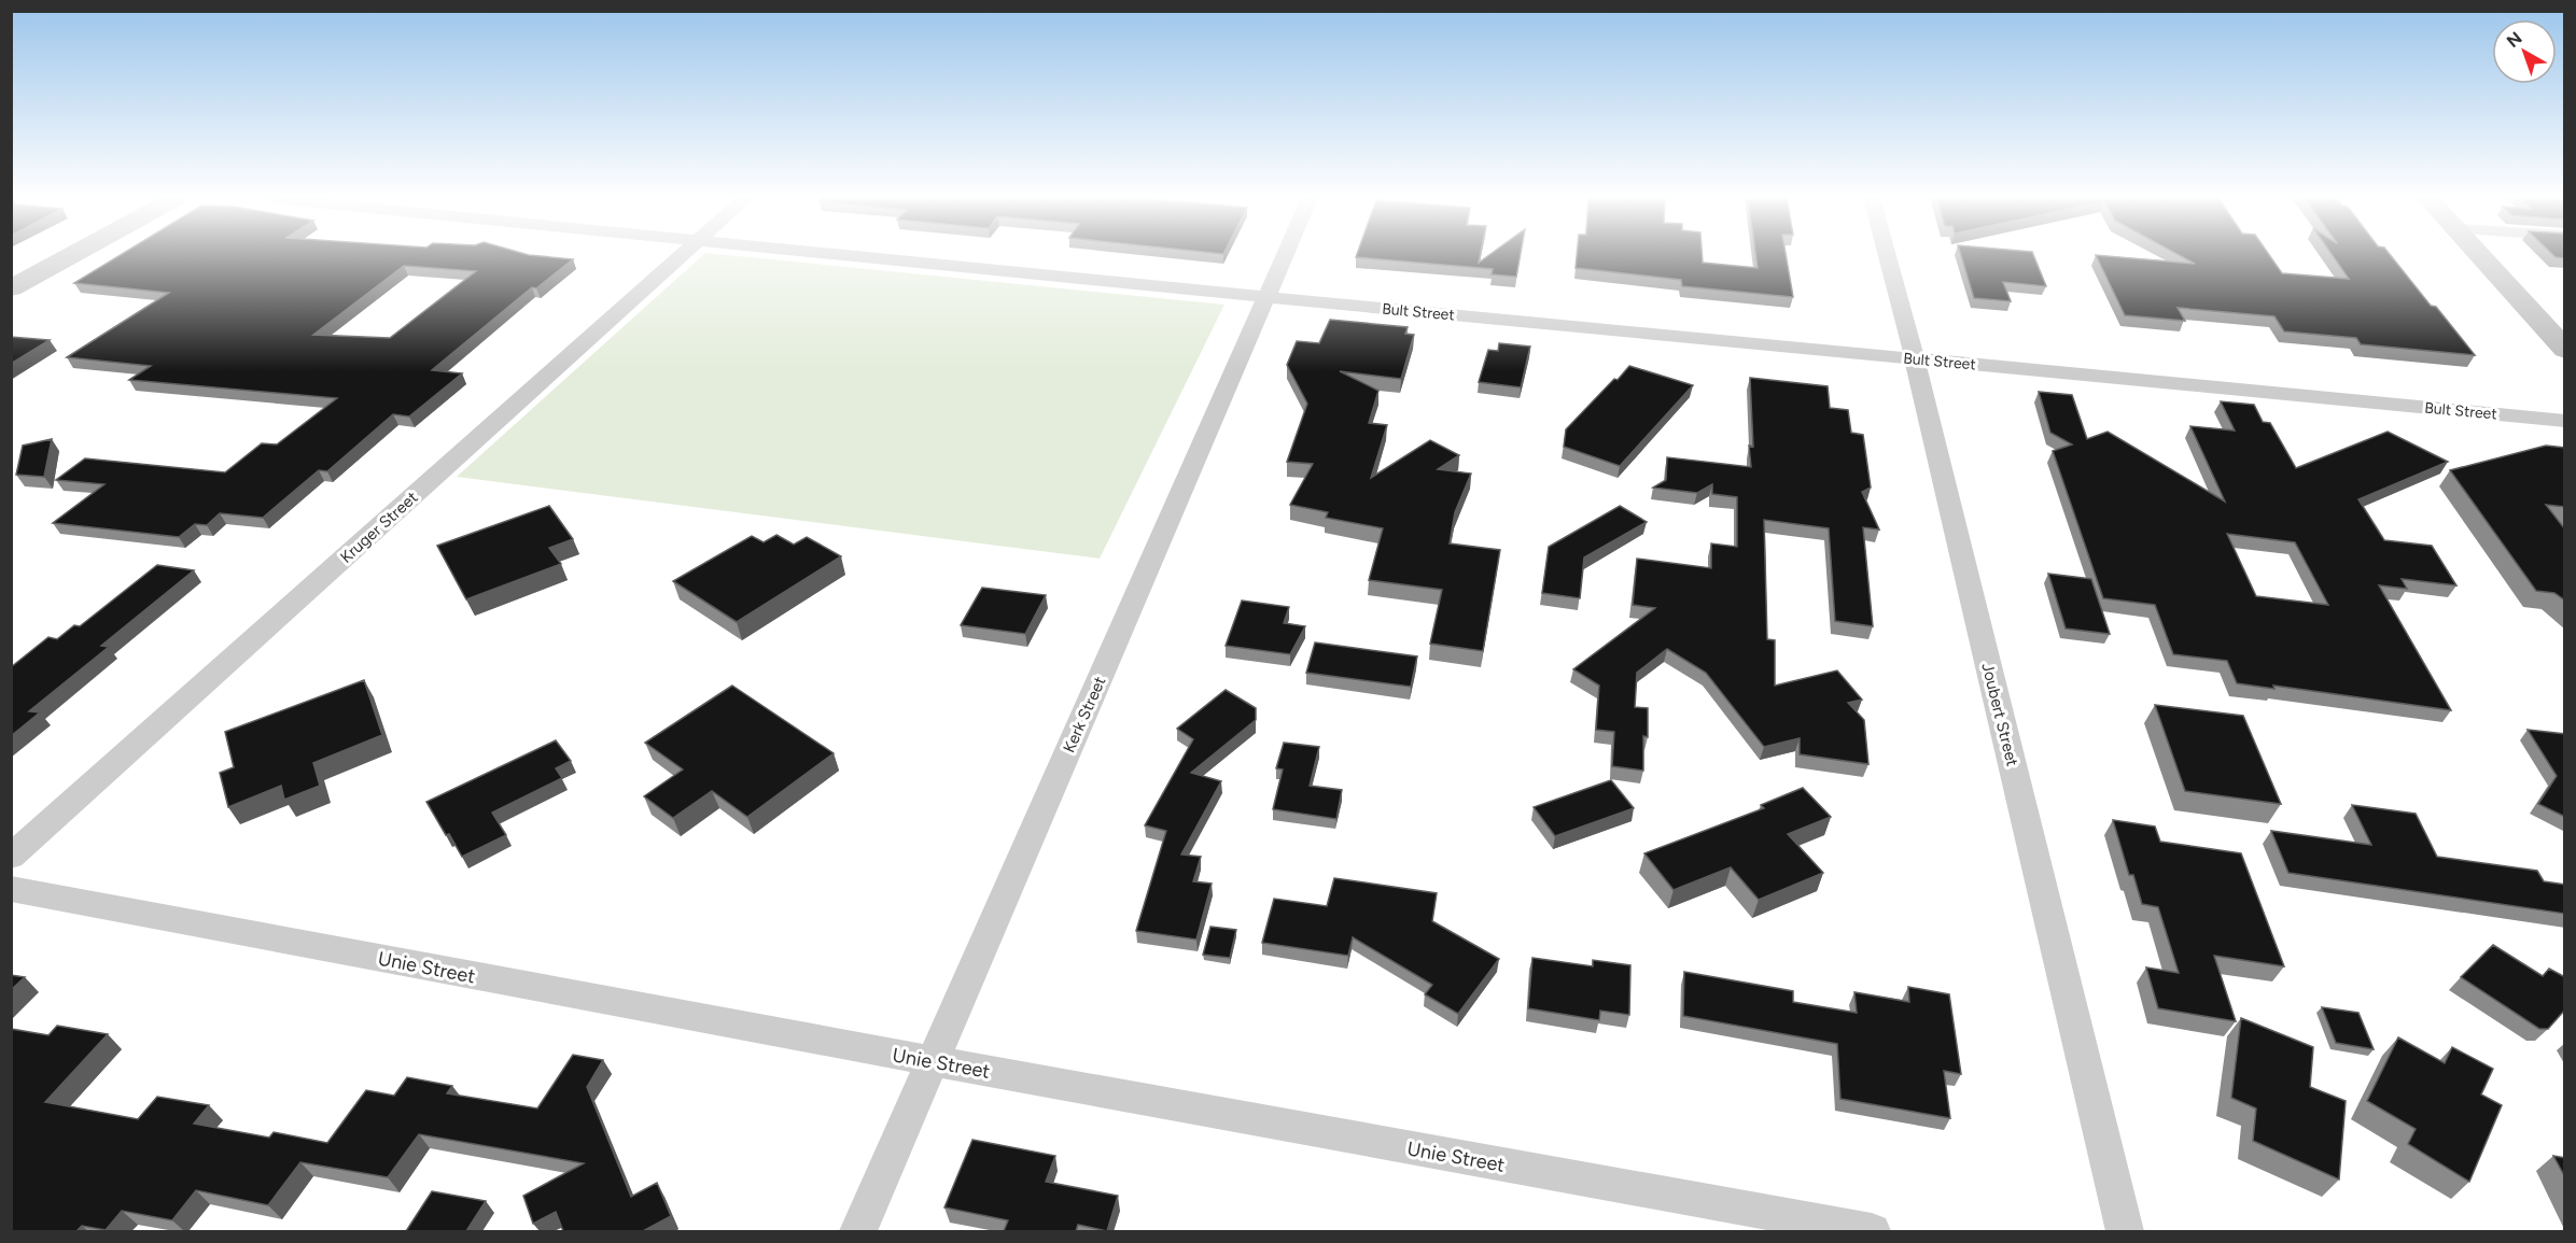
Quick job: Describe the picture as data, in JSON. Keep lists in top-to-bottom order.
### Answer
{
  "streets": {
    "street": [
      "Bult Street",
      "Kruger Street",
      "Kerk Street",
      "Joubert Street",
      "Unie Street"
    ]
  },
  "crossings": [
    ["Bult Street", "Kerk Street"],
    ["Bult Street", "Joubert Street"],
    ["Kerk Street", "Unie Street"]
  ],
  "north": "top left"
}
